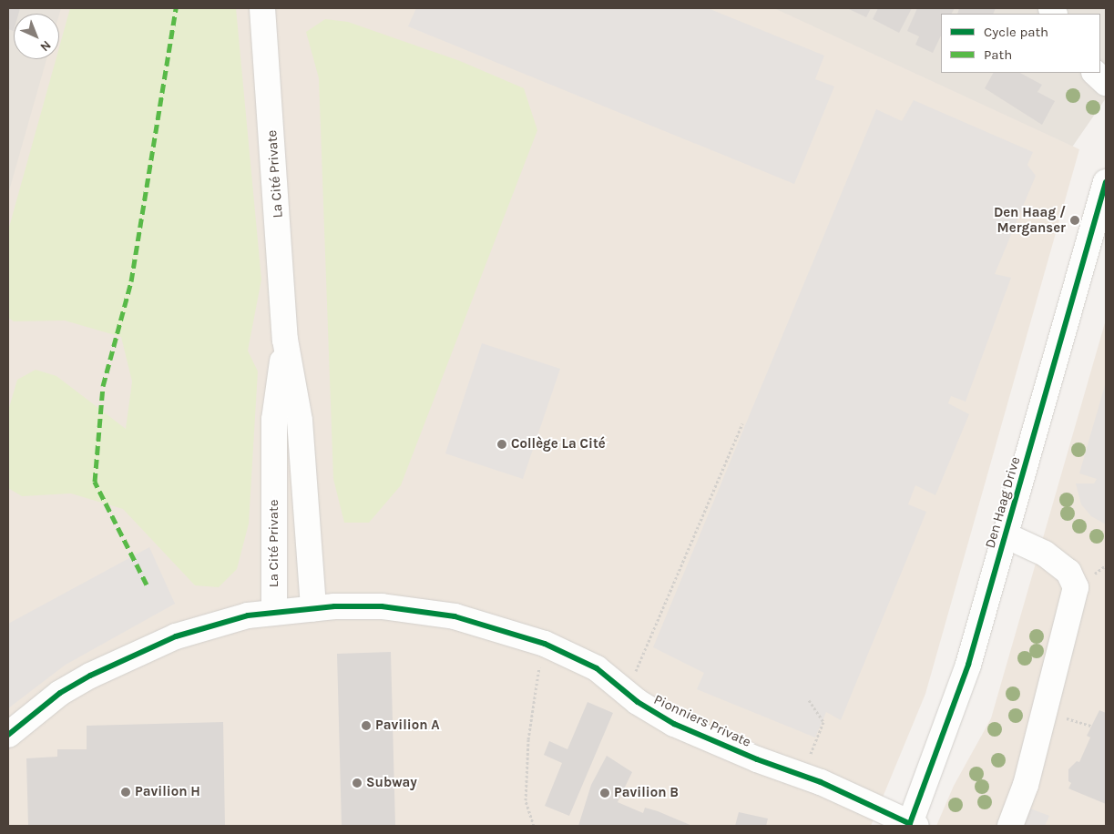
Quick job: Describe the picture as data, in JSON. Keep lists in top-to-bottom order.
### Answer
{
  "streets": {
    "street": ["La Cité Private", "Den Haag Drive", "Pionniers Private"]
  },
  "crossings": [
    ["La Cité Private", "Pionniers Private"],
    ["Den Haag Drive", "Pionniers Private"]
  ],
  "places": [
    "Den Haag / Merganser",
    "Collège La Cité",
    "Pavilion A",
    "Subway",
    "Pavilion H",
    "Pavilion B"
  ],
  "legend": ["Cycle path", "Path"],
  "north": "bottom right"
}
